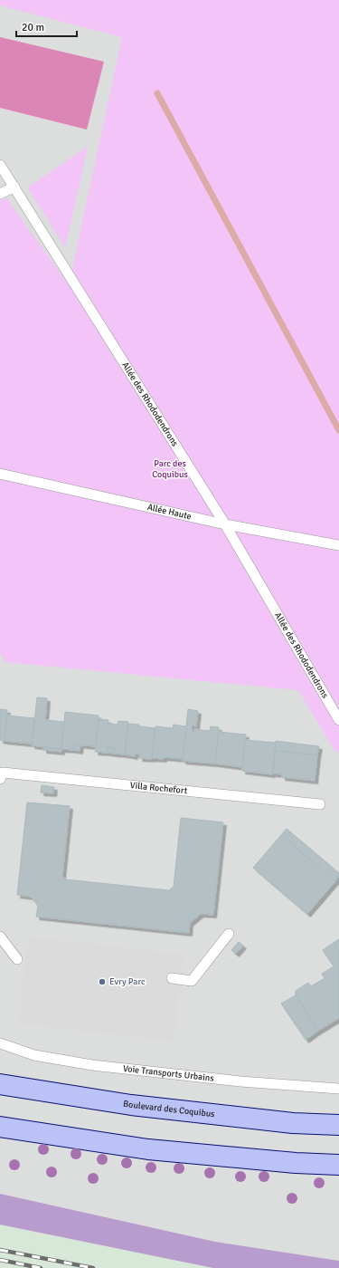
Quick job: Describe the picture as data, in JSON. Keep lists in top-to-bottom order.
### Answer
{
  "streets": {
    "main road": ["Boulevard des Coquibus"],
    "lane": [
      "Allée des Rhododendrons",
      "Allée Haute",
      "Villa Rochefort",
      "Voie Transports Urbains"
    ]
  },
  "crossings": [
    ["Allée des Rhododendrons", "Allée Haute"]
  ],
  "parks": ["Parc des Coquibus"],
  "places": ["Evry Parc"],
  "scale_bar": "20 m"
}
